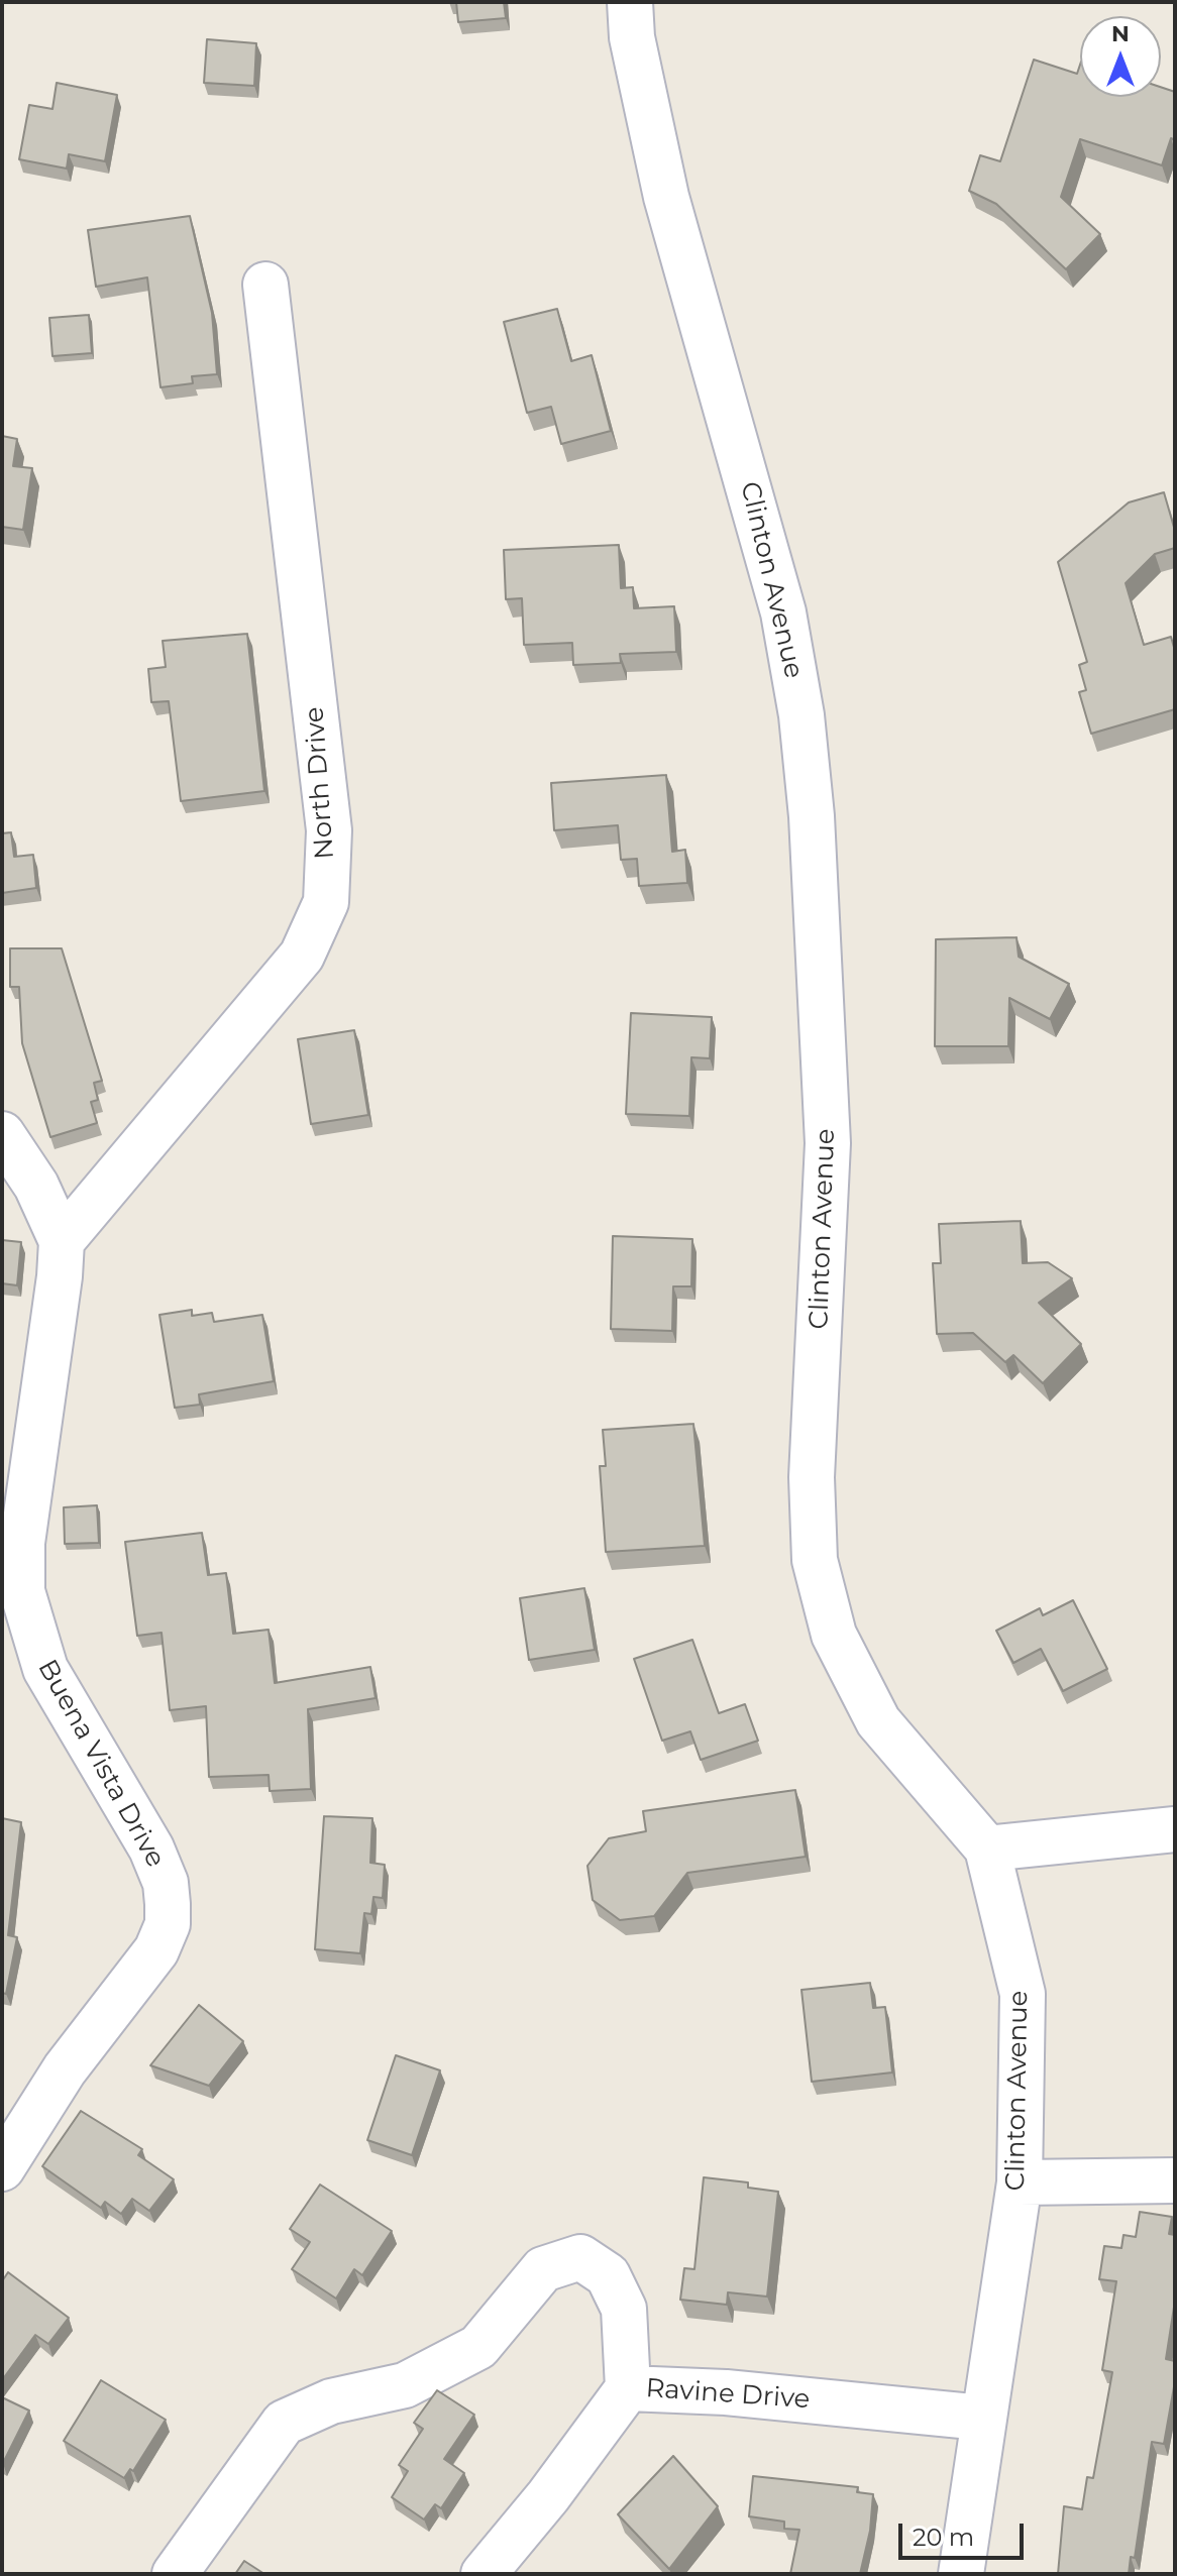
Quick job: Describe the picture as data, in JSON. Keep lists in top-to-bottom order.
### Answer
{
  "streets": {
    "street": [
      "Clinton Avenue",
      "North Drive",
      "Buena Vista Drive",
      "Ravine Drive"
    ]
  },
  "crossings": [
    ["Clinton Avenue", "Ravine Drive"],
    ["North Drive", "Buena Vista Drive"]
  ],
  "scale_bar": "20 m",
  "north": "top"
}
